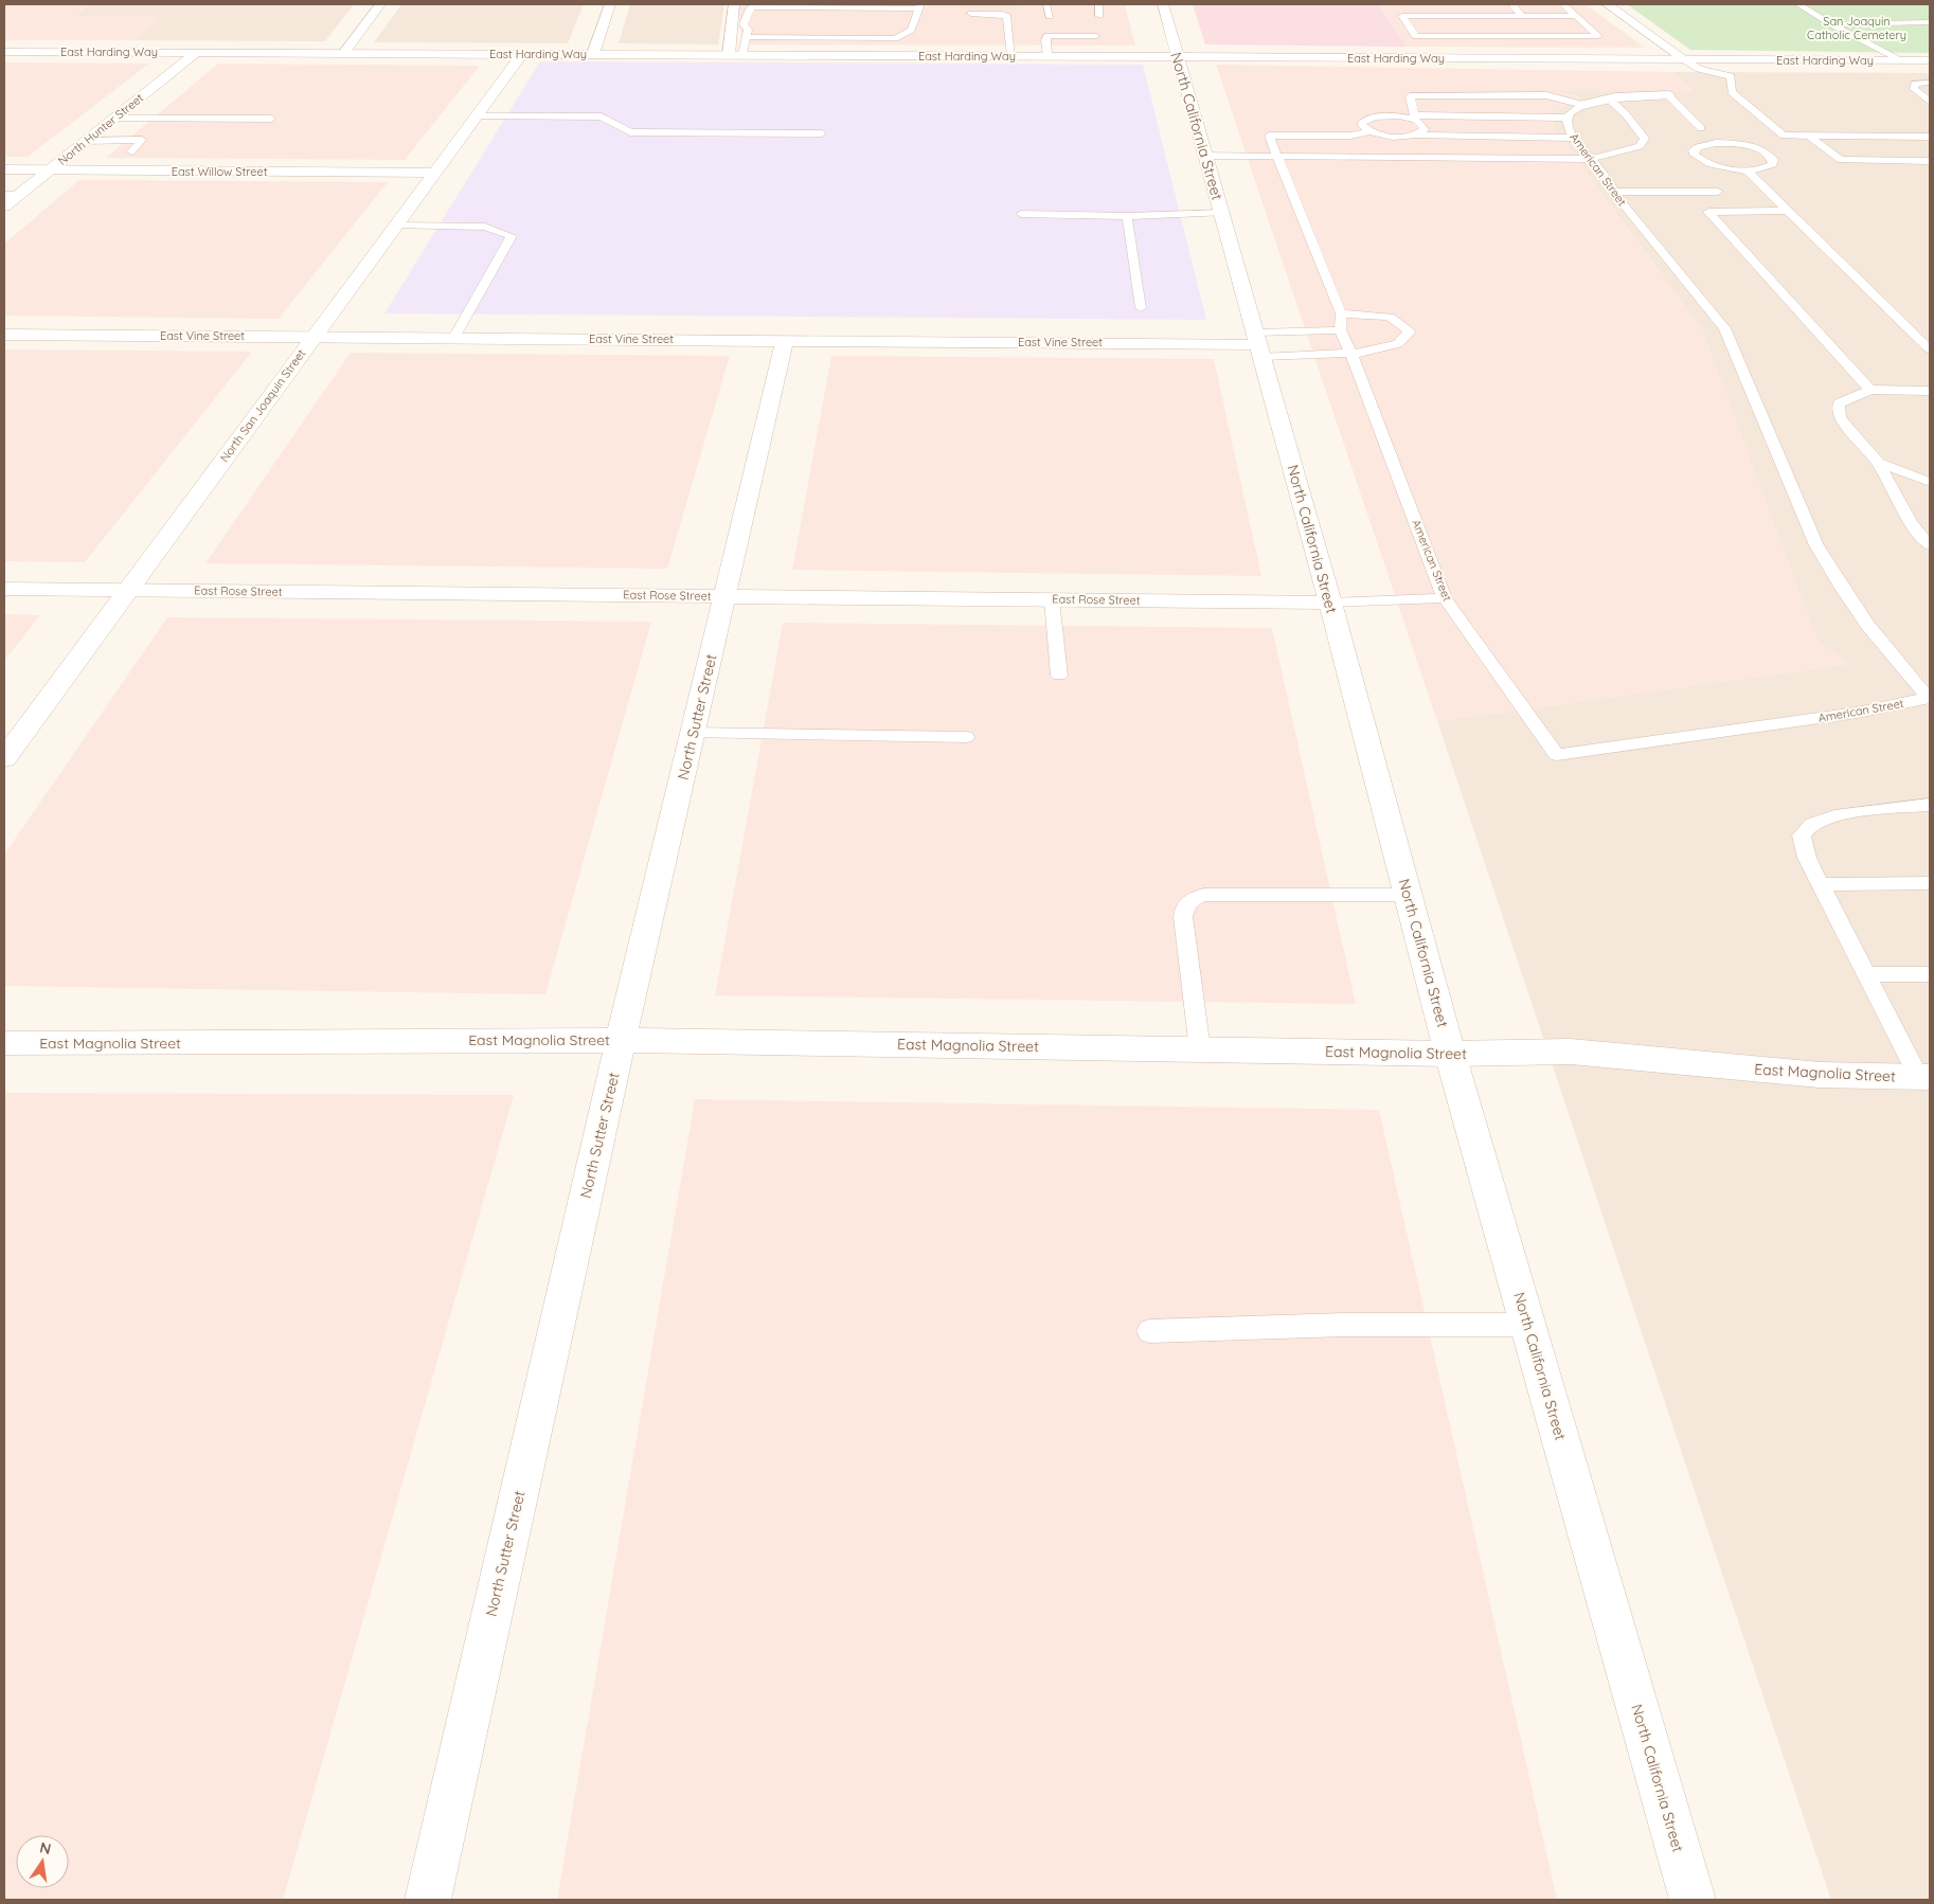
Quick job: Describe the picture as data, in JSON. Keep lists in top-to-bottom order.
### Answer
{
  "streets": {
    "street": [
      "East Harding Way",
      "North California Street",
      "North Hunter Street",
      "East Willow Street",
      "East Vine Street",
      "North San Joaquin Street",
      "East Rose Street",
      "North Sutter Street",
      "East Magnolia Street"
    ],
    "lane": ["American Street"]
  },
  "crossings": [
    ["East Harding Way", "North California Street"],
    ["East Harding Way", "North Hunter Street"],
    ["East Harding Way", "North San Joaquin Street"],
    ["North California Street", "East Vine Street"],
    ["North California Street", "East Rose Street"],
    ["North California Street", "East Magnolia Street"],
    ["North Hunter Street", "East Willow Street"],
    ["East Willow Street", "North San Joaquin Street"],
    ["East Vine Street", "North San Joaquin Street"],
    ["East Vine Street", "North Sutter Street"],
    ["North San Joaquin Street", "East Rose Street"],
    ["East Rose Street", "North Sutter Street"],
    ["North Sutter Street", "East Magnolia Street"]
  ],
  "parks": ["San Joaquin Catholic Cemetery"],
  "north": "top"
}
